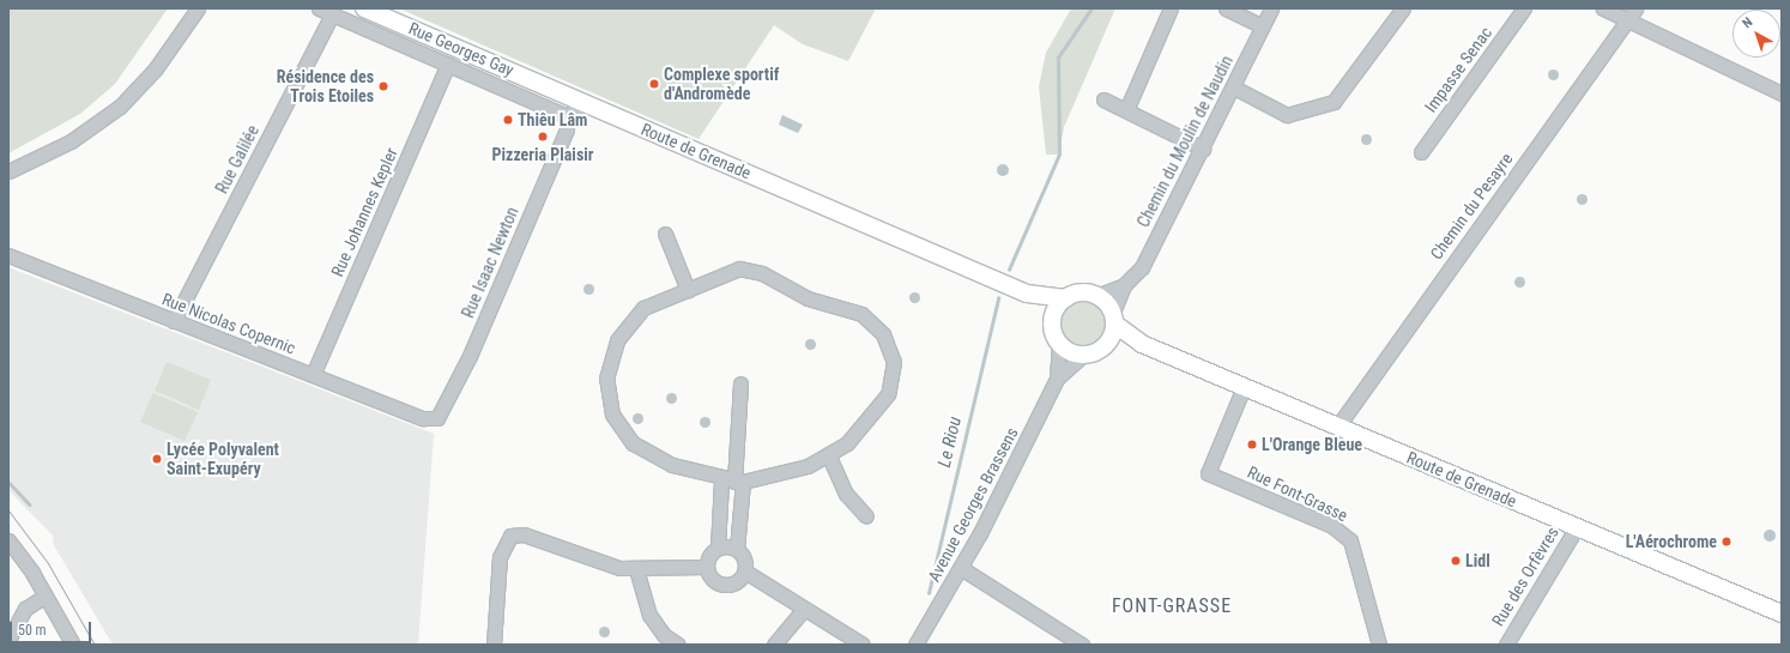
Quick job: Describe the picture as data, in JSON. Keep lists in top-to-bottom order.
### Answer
{
  "streets": {
    "main road": ["Route de Grenade"],
    "street": [
      "Rue Georges Gay",
      "Impasse Senac",
      "Chemin du Moulin de Naudin",
      "Rue Galilée",
      "Chemin du Pesayre",
      "Rue Johannes Kepler",
      "Rue Isaac Newton",
      "Rue Nicolas Copernic",
      "Rue Font-Grasse",
      "Avenue Georges Brassens",
      "Rue des Orfèvres"
    ]
  },
  "crossings": [
    ["Rue Georges Gay", "Rue Galilée"],
    ["Rue Georges Gay", "Rue Johannes Kepler"],
    ["Rue Georges Gay", "Rue Isaac Newton"],
    ["Chemin du Moulin de Naudin", "Avenue Georges Brassens"],
    ["Route de Grenade", "Chemin du Pesayre"],
    ["Route de Grenade", "Rue Font-Grasse"],
    ["Route de Grenade", "Rue des Orfèvres"],
    ["Rue Galilée", "Rue Nicolas Copernic"],
    ["Rue Johannes Kepler", "Rue Nicolas Copernic"],
    ["Rue Isaac Newton", "Rue Nicolas Copernic"]
  ],
  "districts": ["FONT-GRASSE"],
  "water": ["Le Riou"],
  "places": [
    "Complexe sportif d'Andromède",
    "Résidence des Trois Etoiles",
    "Thiêu Lâm",
    "Pizzeria Plaisir",
    "L'Orange Bleue",
    "Lycée Polyvalent Saint-Exupéry",
    "L'Aérochrome",
    "Lidl"
  ],
  "scale_bar": "50 m",
  "north": "top left"
}
